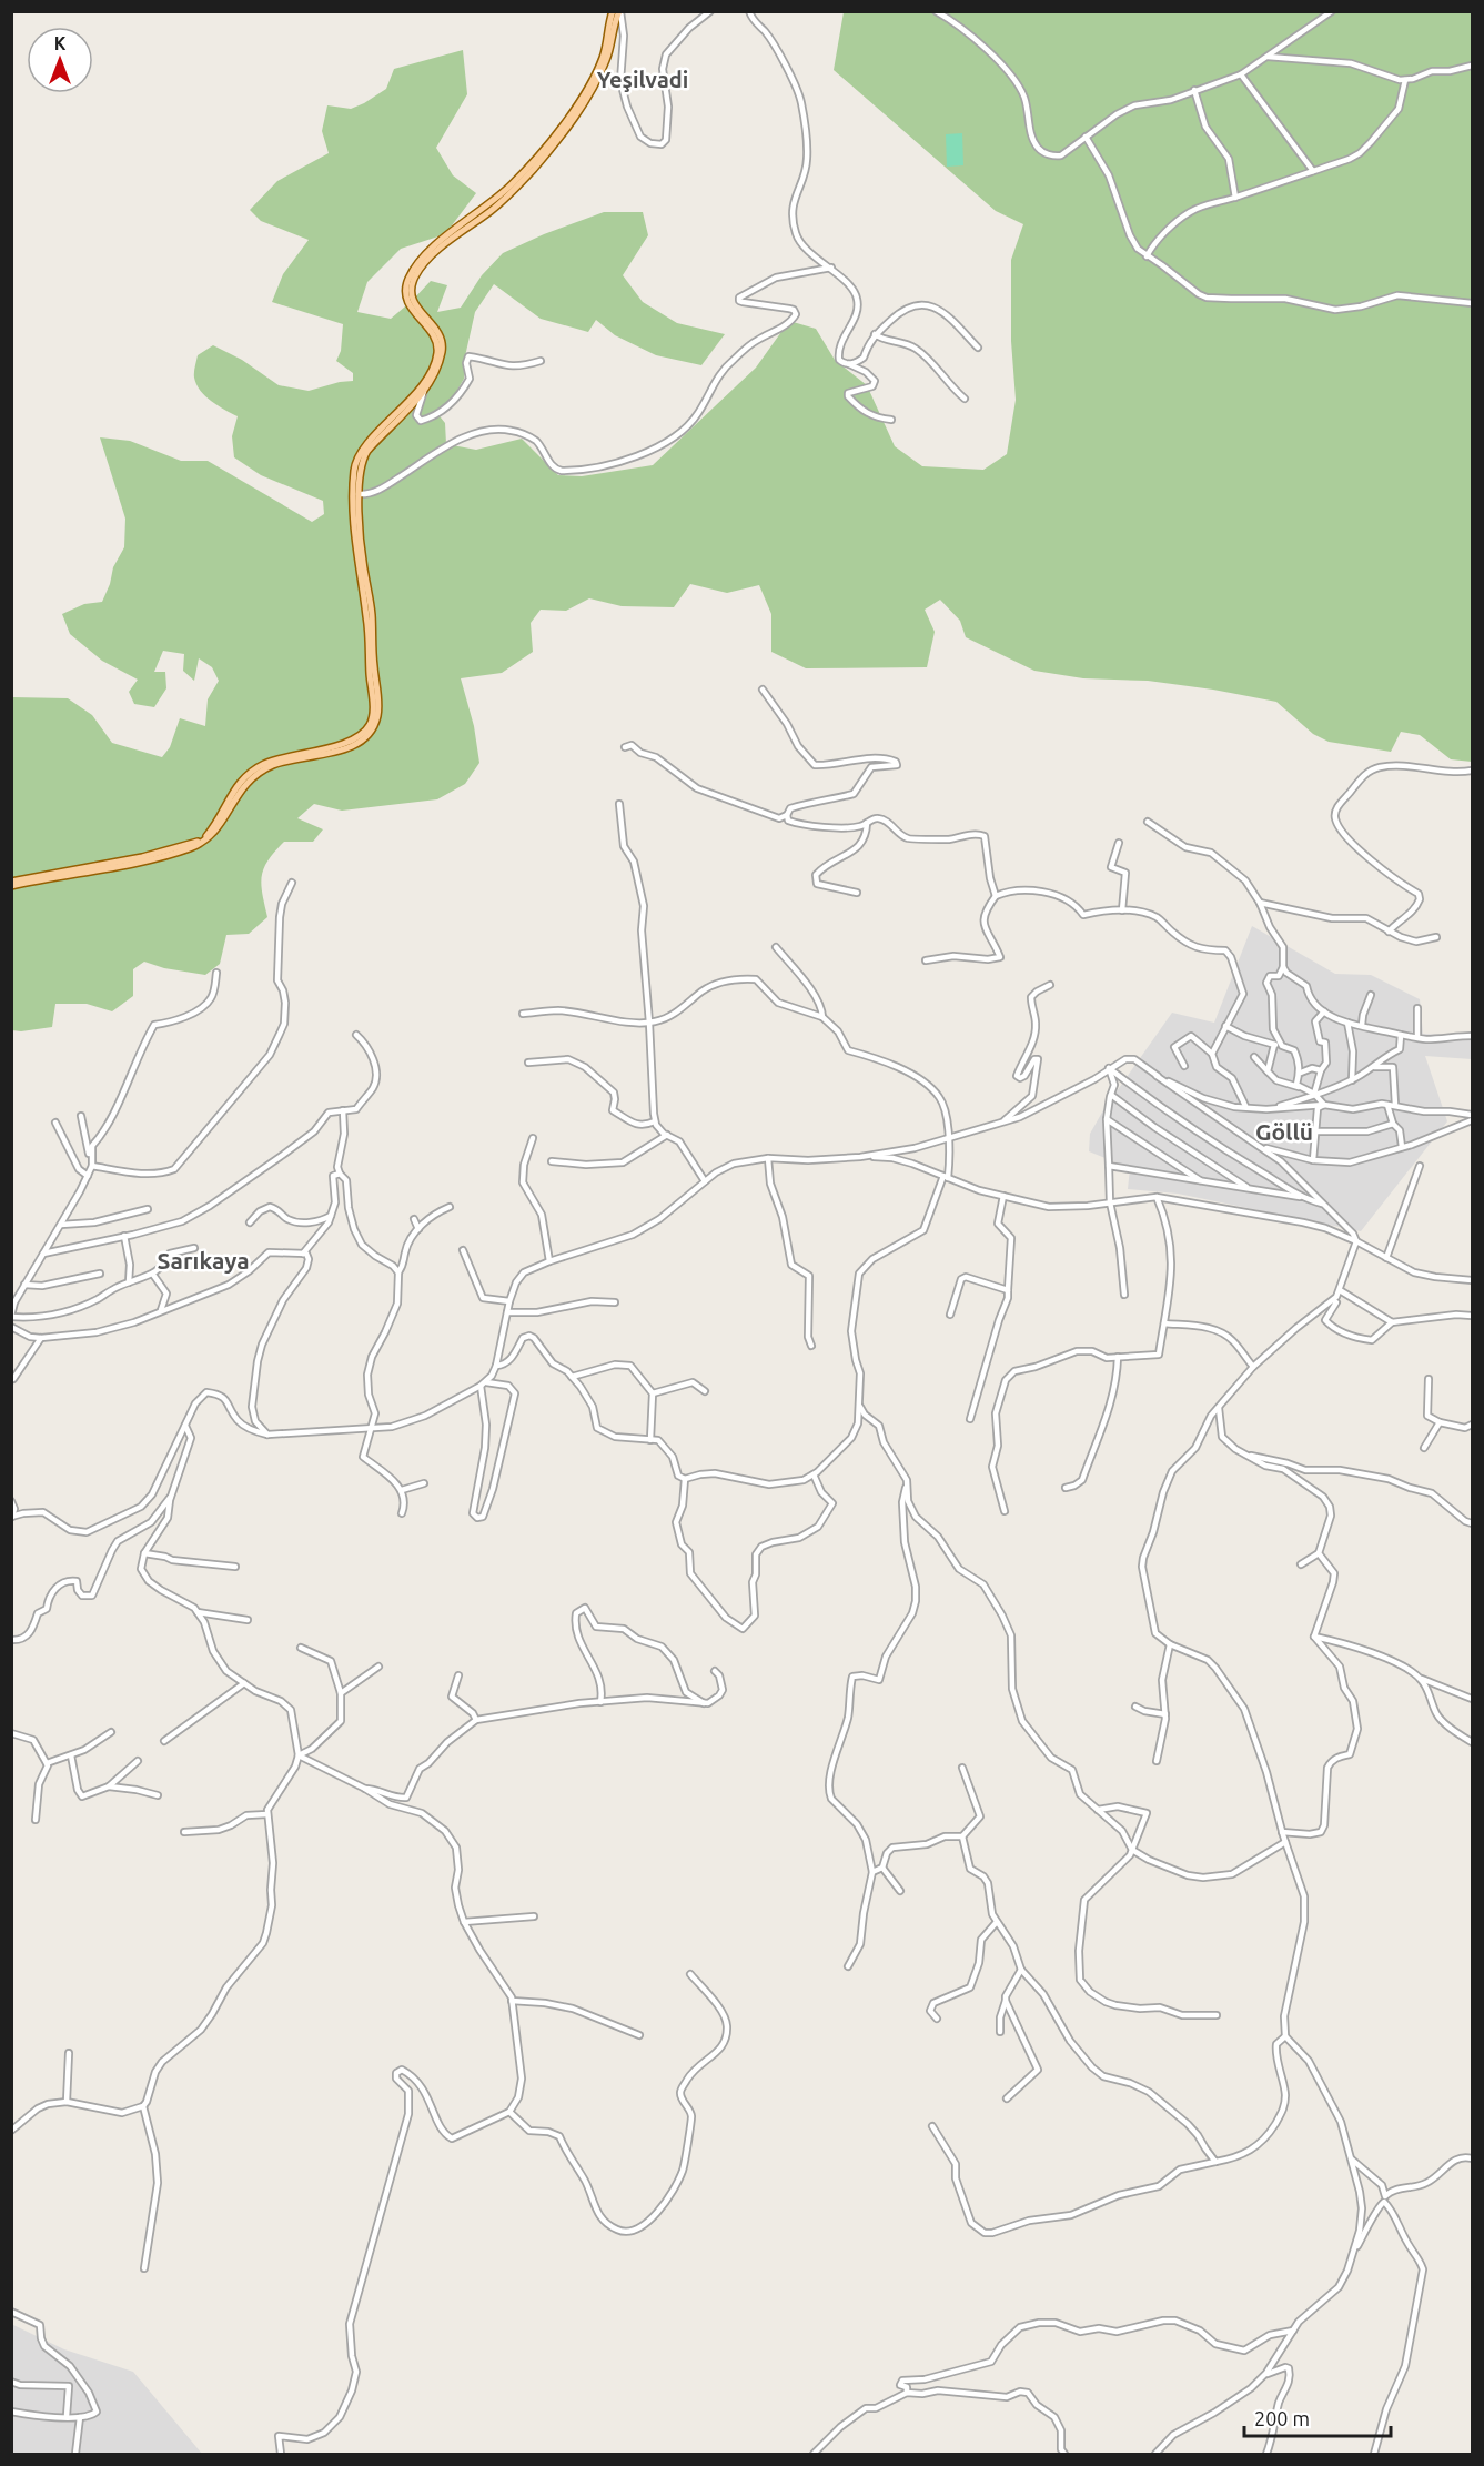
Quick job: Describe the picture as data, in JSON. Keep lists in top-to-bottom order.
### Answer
{
  "districts": ["Yeşilvadi", "Göllü", "Sarıkaya"],
  "scale_bar": "200 m",
  "north": "top"
}
